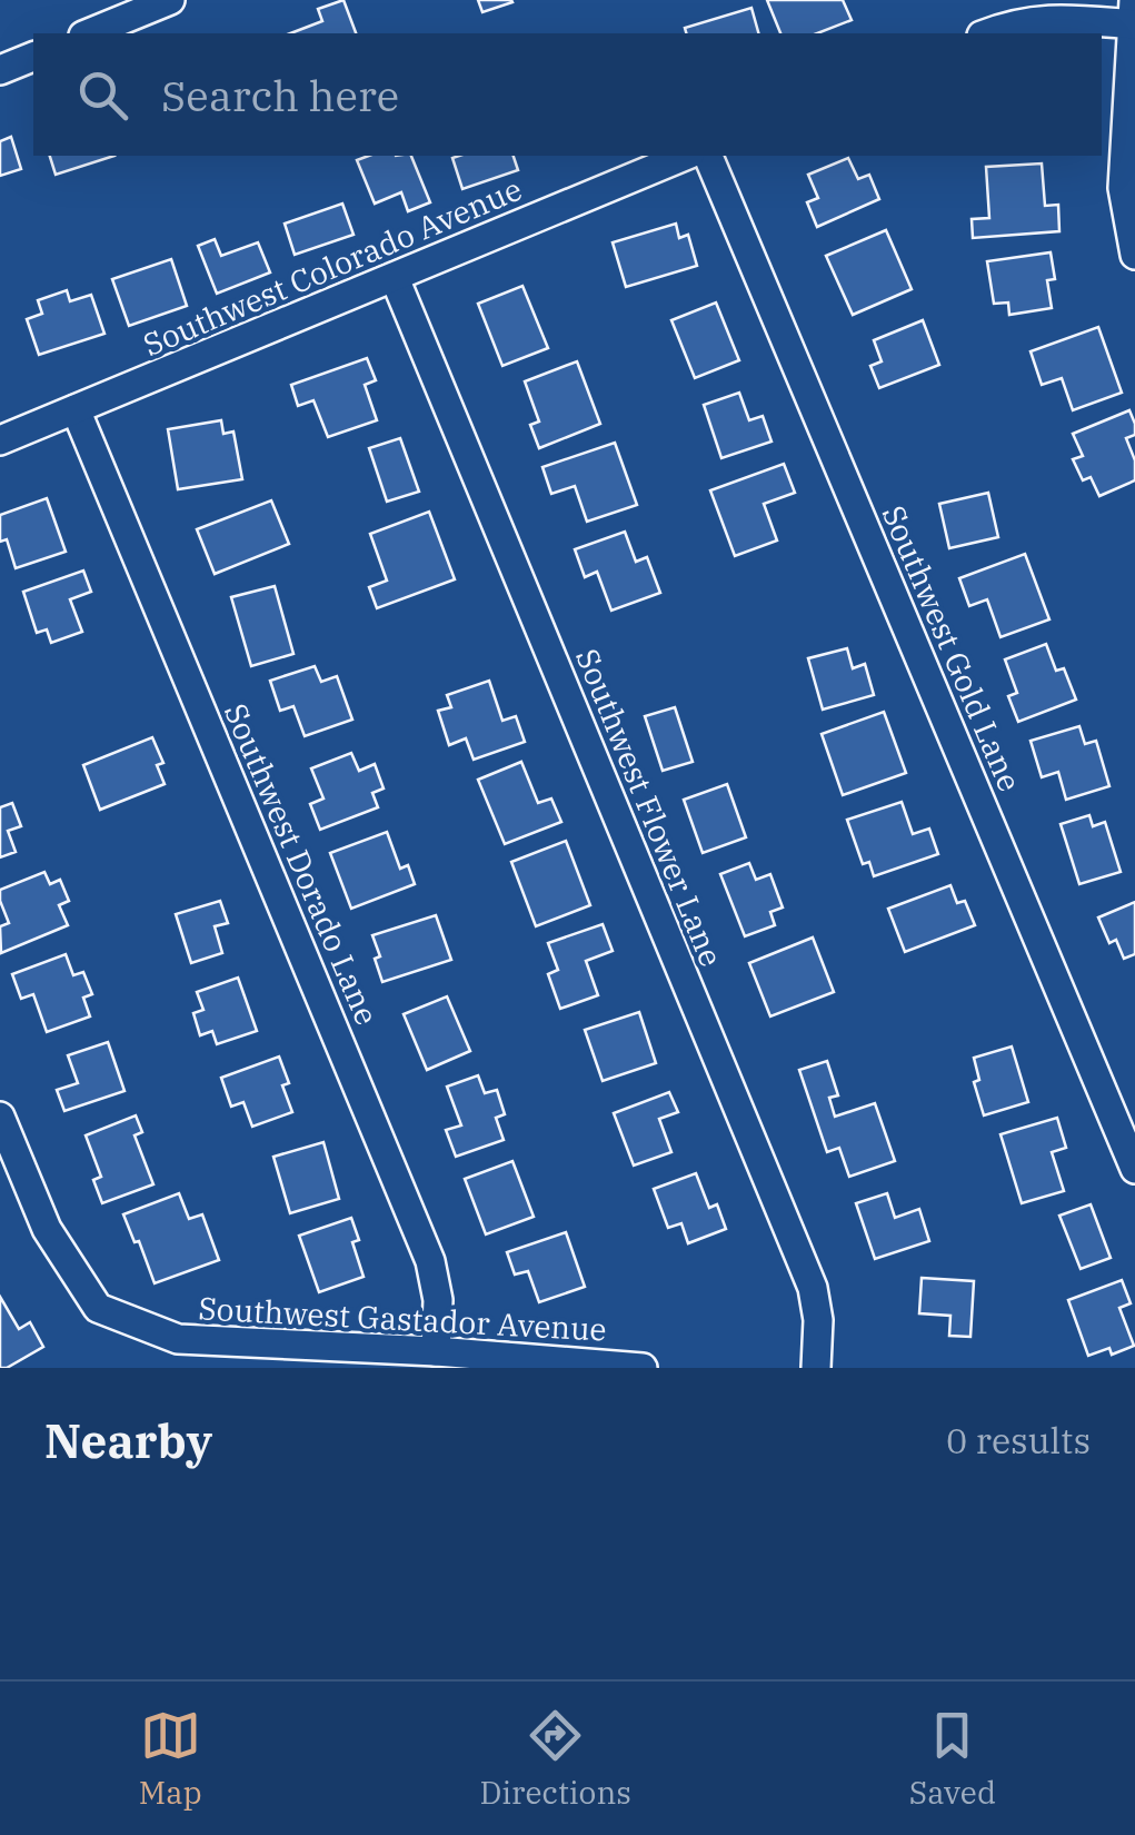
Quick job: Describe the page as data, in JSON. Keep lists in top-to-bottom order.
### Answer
{
  "streets": {
    "street": [
      "Southwest Colorado Avenue",
      "Southwest Gold Lane",
      "Southwest Flower Lane",
      "Southwest Dorado Lane",
      "Southwest Gastador Avenue"
    ]
  },
  "crossings": [
    ["Southwest Colorado Avenue", "Southwest Flower Lane"],
    ["Southwest Colorado Avenue", "Southwest Dorado Lane"],
    ["Southwest Dorado Lane", "Southwest Gastador Avenue"]
  ],
  "page": {
    "search": "Search here",
    "heading": ["Nearby", "0 results"],
    "nav": ["Map", "Directions", "Saved"]
  }
}
